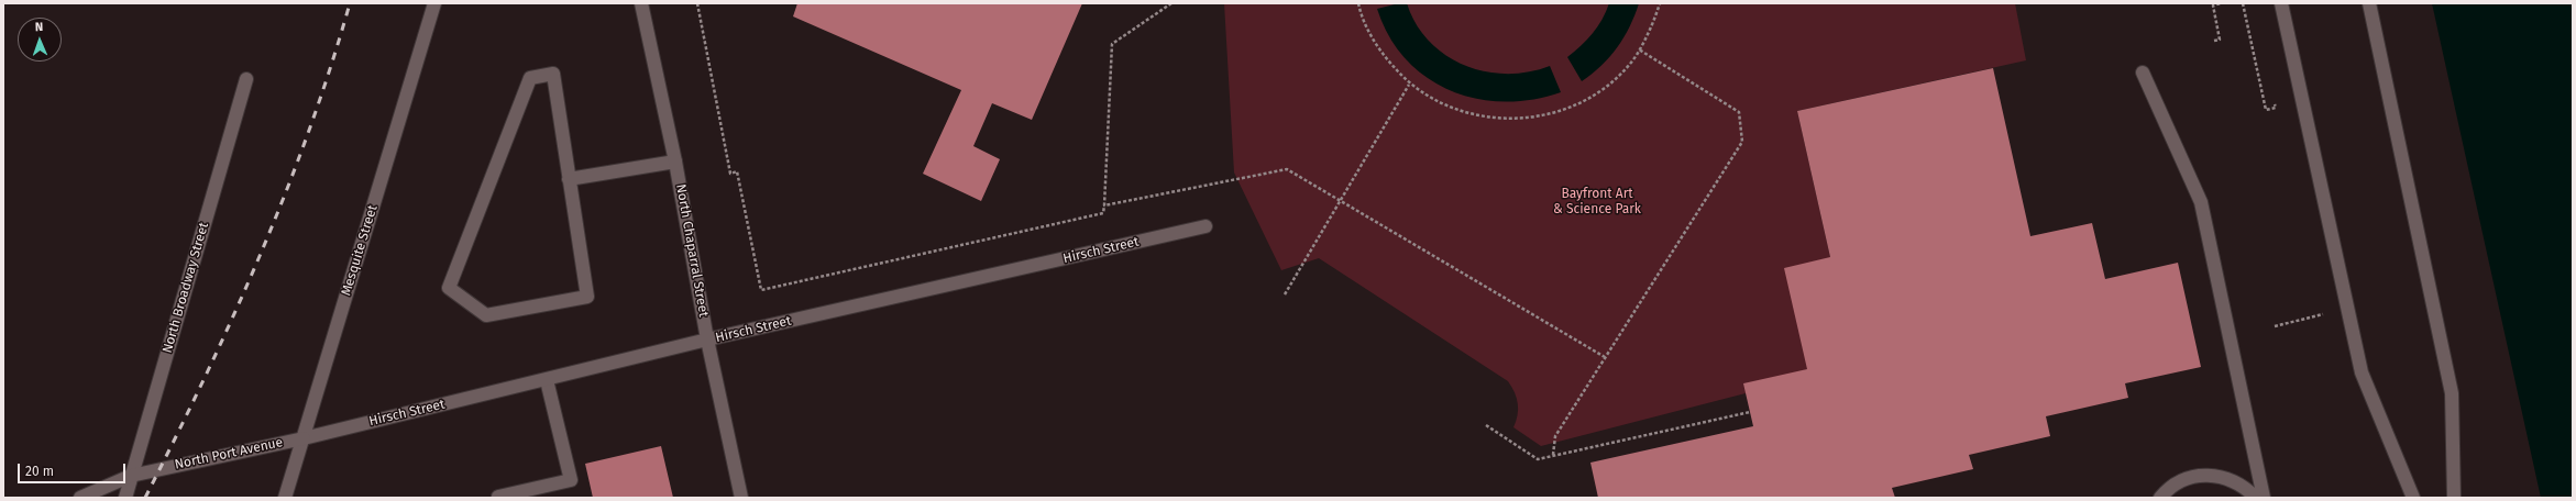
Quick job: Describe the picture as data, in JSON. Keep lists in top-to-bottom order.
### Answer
{
  "streets": {
    "street": [
      "Mesquite Street",
      "North Chaparral Street",
      "Hirsch Street",
      "North Broadway Street",
      "North Port Avenue"
    ]
  },
  "crossings": [
    ["Mesquite Street", "Hirsch Street"],
    ["Mesquite Street", "North Port Avenue"],
    ["North Chaparral Street", "Hirsch Street"],
    ["Hirsch Street", "North Port Avenue"],
    ["North Broadway Street", "North Port Avenue"]
  ],
  "parks": ["Bayfront Art & Science Park"],
  "scale_bar": "20 m",
  "north": "top"
}
